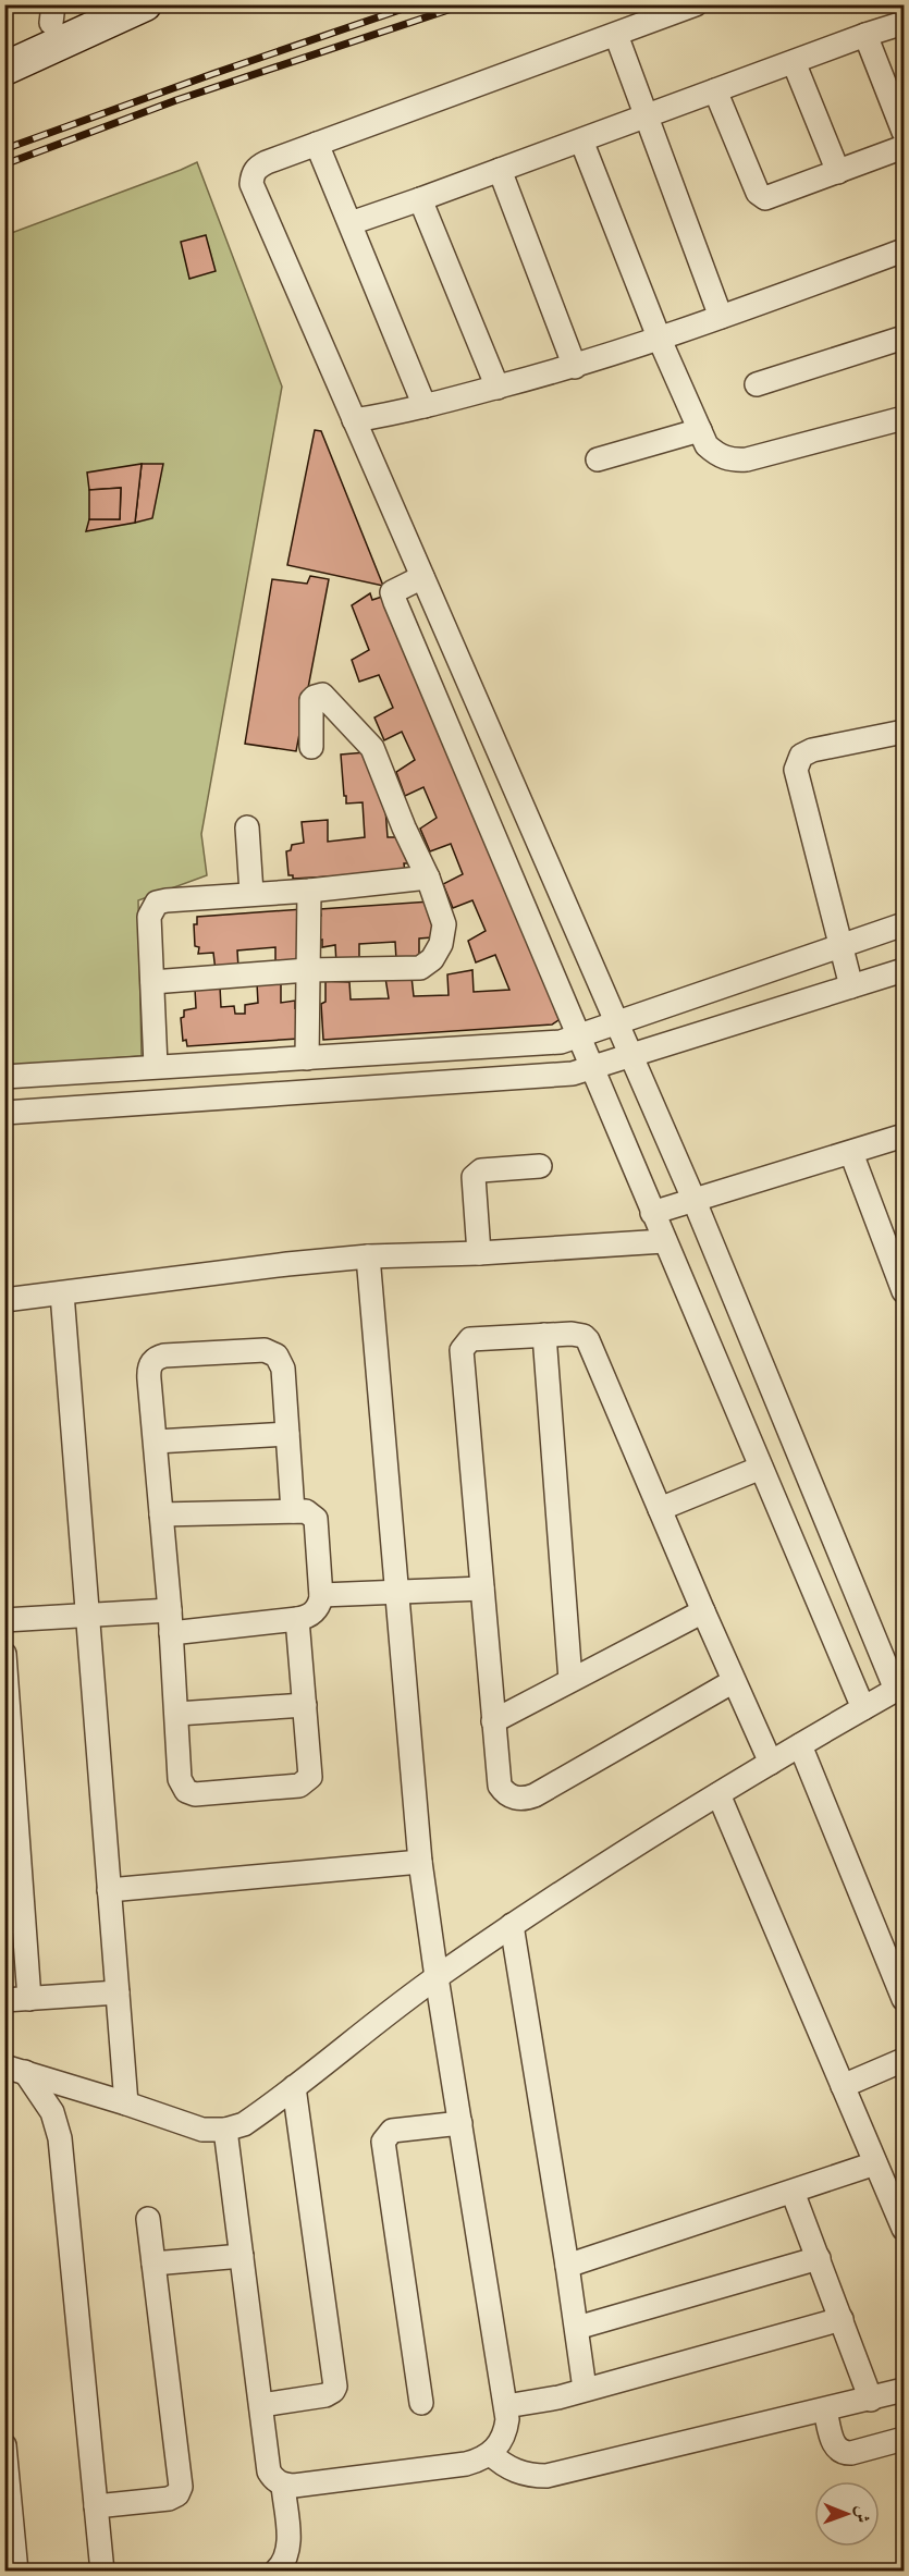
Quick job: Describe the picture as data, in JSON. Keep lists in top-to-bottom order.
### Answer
{
  "north": "right"
}
